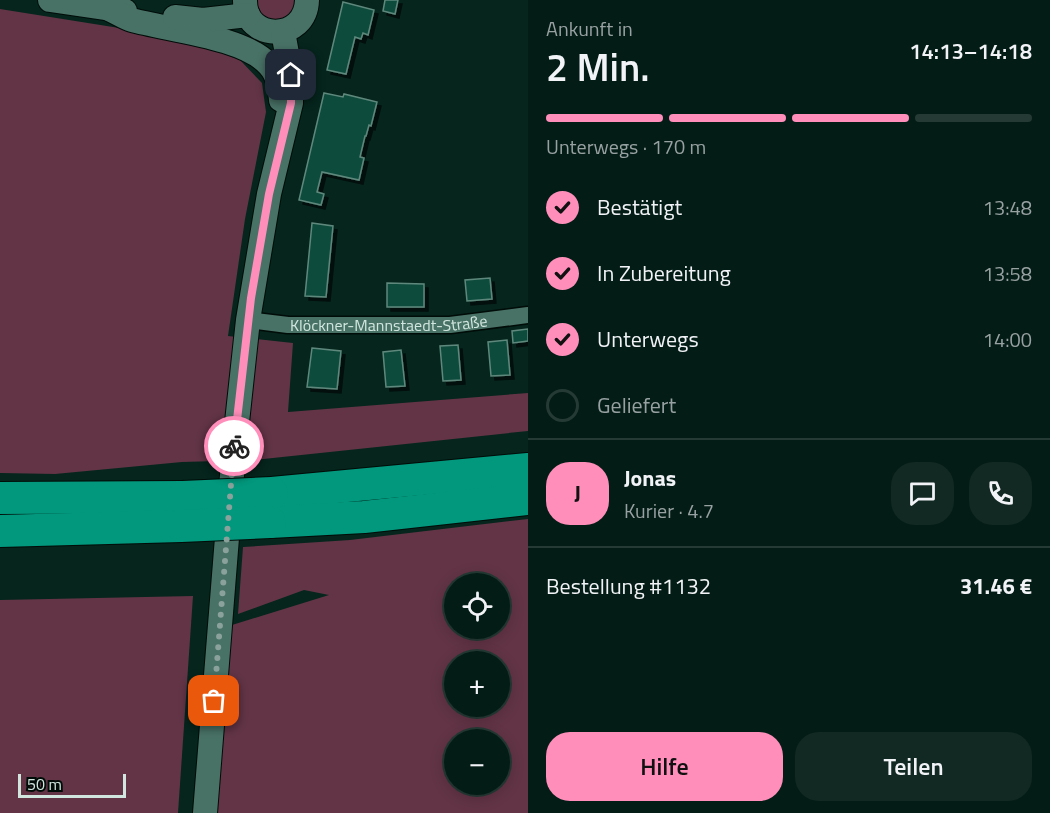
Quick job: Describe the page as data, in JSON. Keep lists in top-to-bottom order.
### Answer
{
  "streets": {
    "street": ["Klöckner-Mannstaedt-Straße"]
  },
  "scale_bar": "50 m",
  "page": {
    "heading": ["2 Min.", "Ankunft in", "14:13–14:18"],
    "panel": [
      "Jonas",
      "Kurier · 4.7",
      "Bestellung #1132",
      "31.46 €"
    ],
    "bar": "Unterwegs · 170 m",
    "list": [
      ["Bestätigt", "13:48"],
      ["In Zubereitung", "13:58"],
      ["Unterwegs", "14:00"],
      "Geliefert"
    ],
    "round": "J",
    "map_buttons": ["+", "−"],
    "buttons": ["Hilfe", "Teilen"],
    "scale": "50 m"
  }
}
